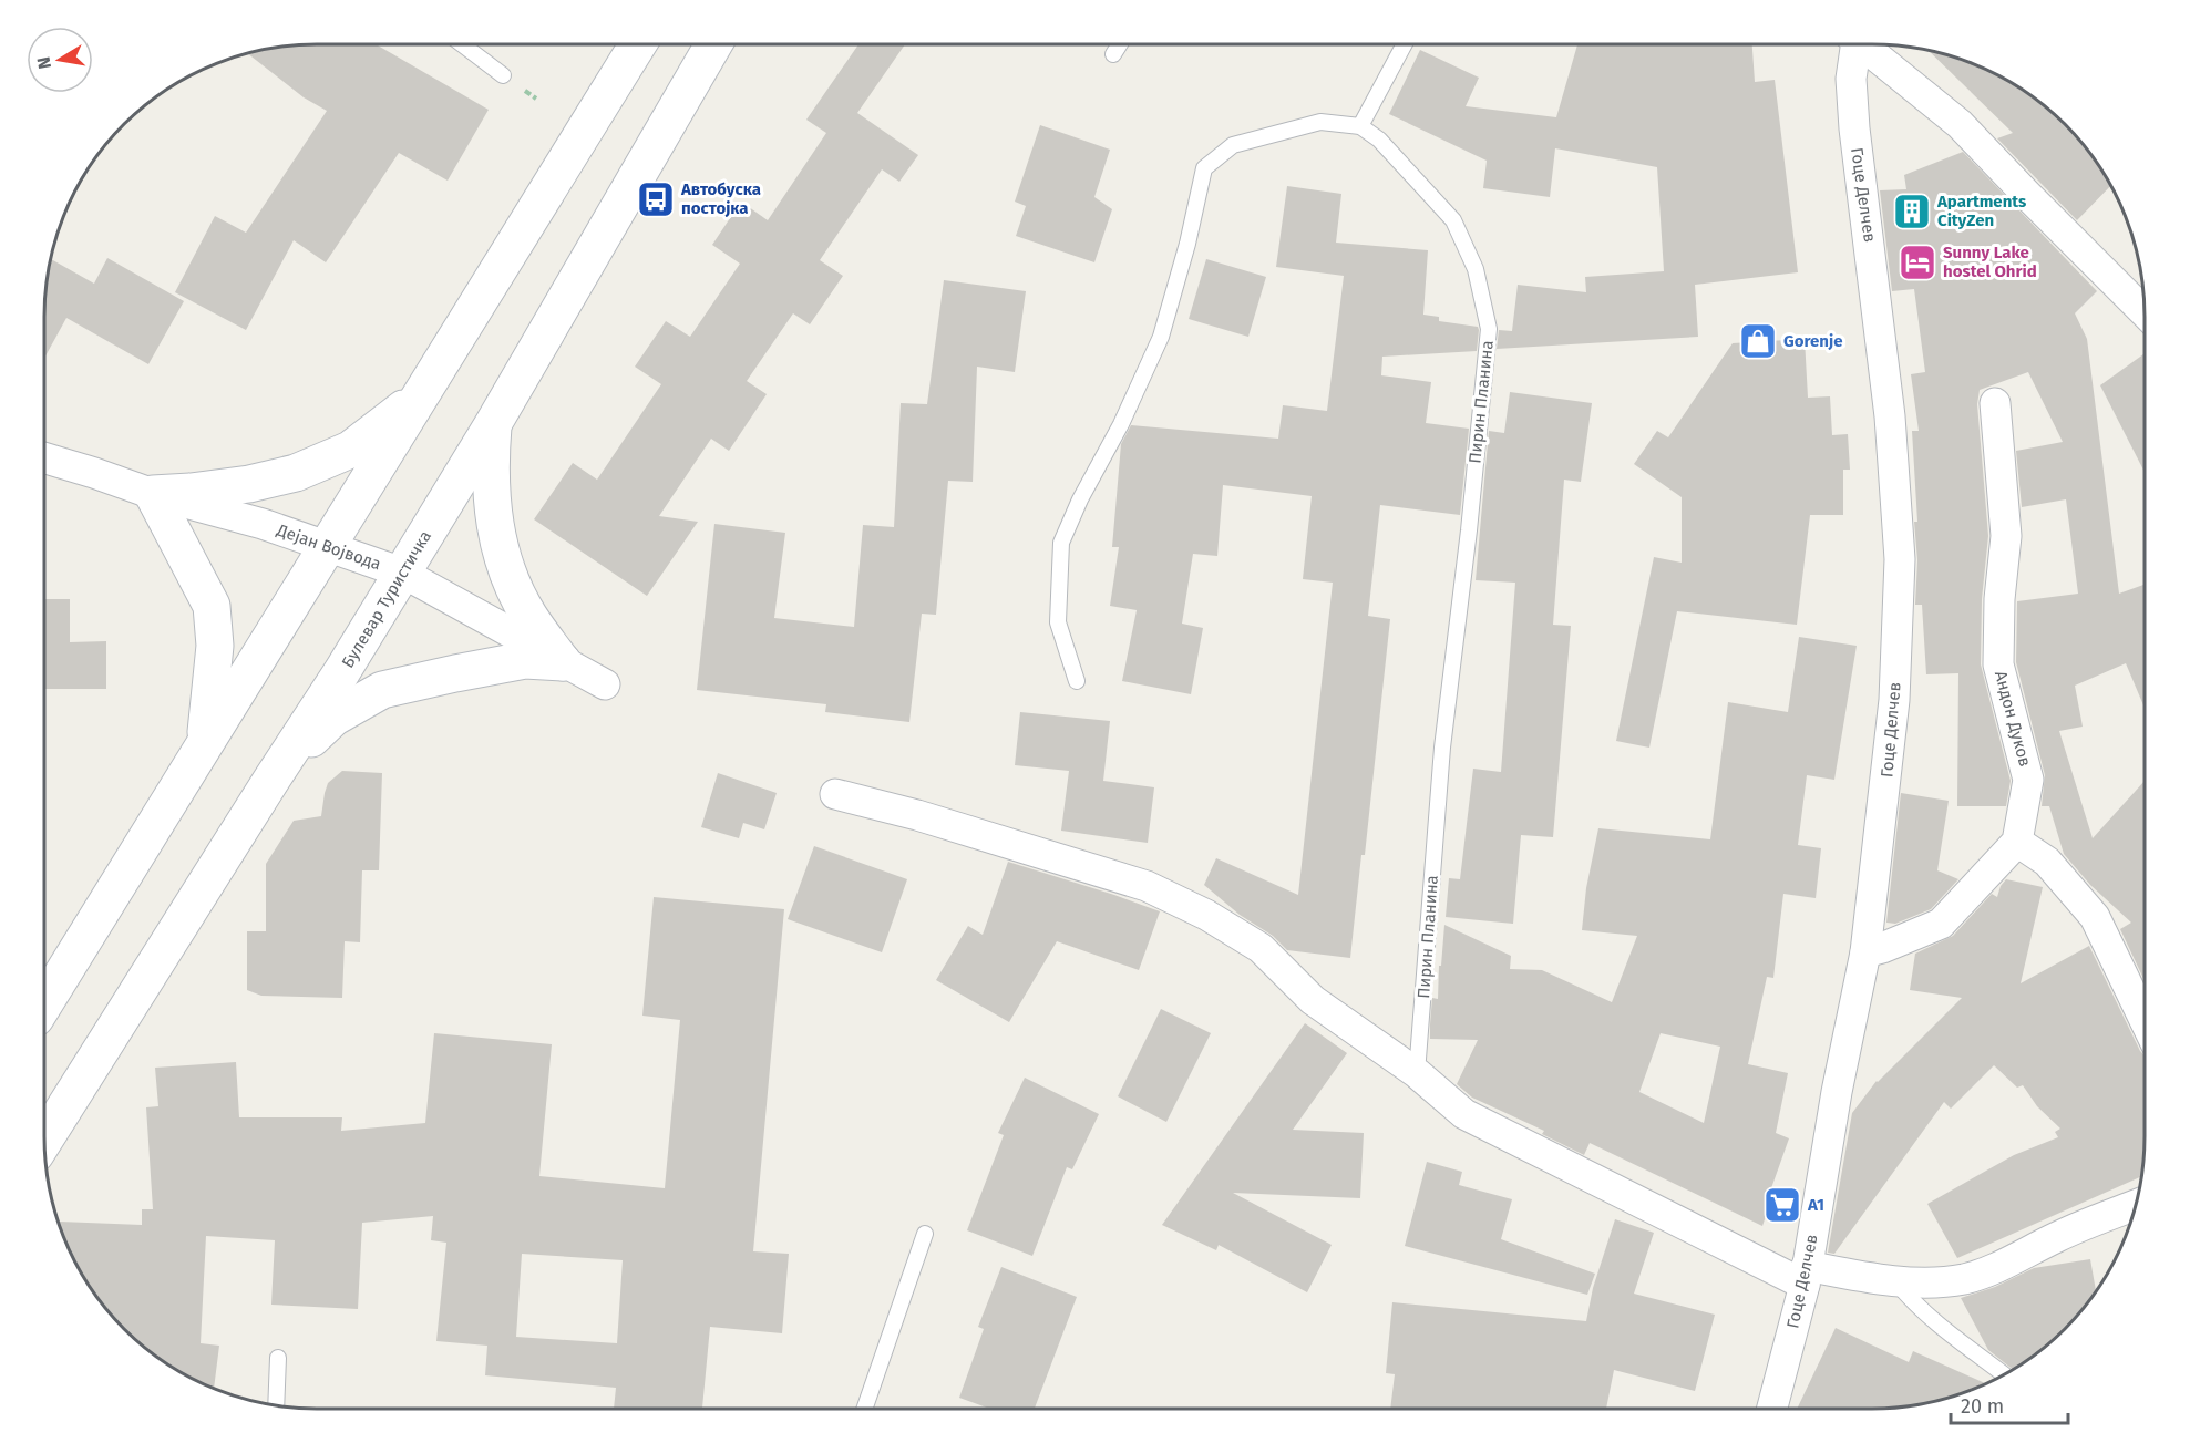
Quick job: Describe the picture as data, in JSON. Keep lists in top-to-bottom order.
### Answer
{
  "streets": {
    "main road": ["Булевар Туристичка"],
    "street": ["Гоце Делчев", "Дејан Војвода", "Андон Дуков"],
    "lane": ["Пирин Планина"]
  },
  "crossings": [
    ["Дејан Војвода", "Булевар Туристичка"]
  ],
  "places": {
    "bus stop": ["Автобуска постојка"],
    "building": ["Apartments CityZen"],
    "hotel": ["Sunny Lake hostel Ohrid"],
    "shop": ["Gorenje"],
    "supermarket": ["A1"]
  },
  "scale_bar": "20 m",
  "north": "left"
}
